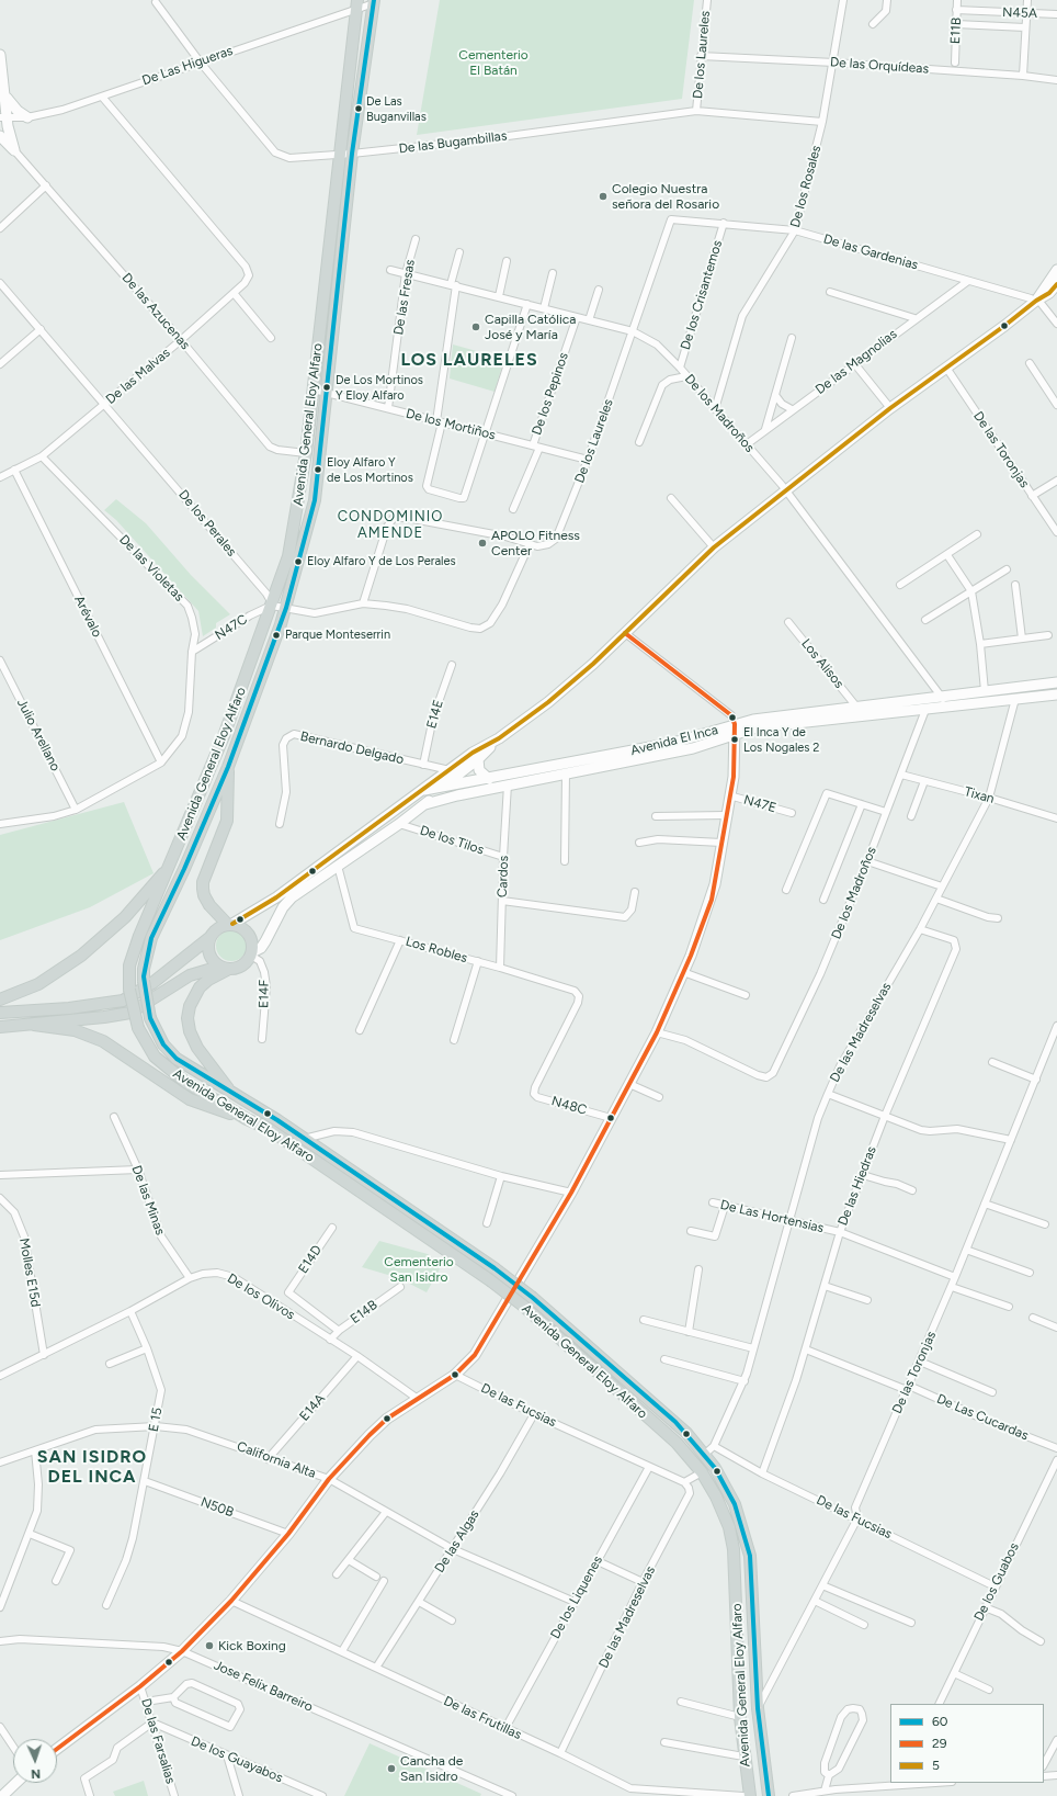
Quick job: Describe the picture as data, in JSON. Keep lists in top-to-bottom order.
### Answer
{
  "streets": {
    "main road": ["Avenida General Eloy Alfaro"],
    "street": [
      "N45A",
      "E11B",
      "De los Laureles",
      "De Las Higueras",
      "De las Orquídeas",
      "De las Bugambillas",
      "De los Rosales",
      "De las Gardenias",
      "De los Crisantemos",
      "De las Fresas",
      "De las Azucenas",
      "De las Magnolias",
      "De las Malvas",
      "De los Pepinos",
      "De los Madroños",
      "De los Mortiños",
      "De las Toronjas",
      "De los Perales",
      "De las Violetas",
      "Arévalo",
      "N47C",
      "Los Alisos",
      "E14E",
      "Julio Arellano",
      "Avenida El Inca",
      "Bernardo Delgado",
      "Tixan",
      "N47E",
      "De los Tilos",
      "Cardos",
      "Los Robles",
      "E14F",
      "De las Madreselvas",
      "N48C",
      "De las Hiedras",
      "De las Minas",
      "De Las Hortensias",
      "E14D",
      "Molles E15d",
      "De los Olivos",
      "E14B",
      "De las Fucsias",
      "E14A",
      "De Las Cucardas",
      "E 15",
      "California Alta",
      "N50B",
      "De las Algas",
      "De los Guabos",
      "De los Liquenes",
      "Jose Felix Barreiro",
      "De las Frutillas",
      "De las Farsalias",
      "De los Guayabos"
    ]
  },
  "crossings": [
    ["N45A", "E11B"],
    ["De los Laureles", "De las Orquídeas"],
    ["De los Laureles", "De las Bugambillas"],
    ["De los Laureles", "De las Gardenias"],
    ["De los Laureles", "De los Madroños"],
    ["De los Laureles", "De los Mortiños"],
    ["De Las Higueras", "De las Bugambillas"],
    ["De Las Higueras", "De las Malvas"],
    ["De Las Higueras", "Avenida General Eloy Alfaro"],
    ["De las Orquídeas", "De los Rosales"],
    ["De las Bugambillas", "De los Rosales"],
    ["De las Bugambillas", "Avenida General Eloy Alfaro"],
    ["De los Rosales", "De las Gardenias"],
    ["De los Rosales", "De los Madroños"],
    ["De las Gardenias", "De los Crisantemos"],
    ["De las Gardenias", "De las Magnolias"],
    ["De los Crisantemos", "De los Madroños"],
    ["De las Fresas", "De los Madroños"],
    ["De las Fresas", "De los Mortiños"],
    ["De las Azucenas", "De las Malvas"],
    ["De las Azucenas", "Avenida General Eloy Alfaro"],
    ["De las Magnolias", "De los Madroños"],
    ["De las Malvas", "De los Perales"],
    ["De las Malvas", "De las Violetas"],
    ["De las Malvas", "Arévalo"],
    ["De los Pepinos", "De los Madroños"],
    ["De los Pepinos", "De los Mortiños"],
    ["De los Madroños", "Avenida El Inca"],
    ["De los Madroños", "Tixan"],
    ["Avenida General Eloy Alfaro", "De los Mortiños"],
    ["Avenida General Eloy Alfaro", "De las Toronjas"],
    ["Avenida General Eloy Alfaro", "De los Perales"],
    ["Avenida General Eloy Alfaro", "N47C"],
    ["De las Toronjas", "De Las Hortensias"],
    ["De las Toronjas", "De las Fucsias"],
    ["De las Toronjas", "De Las Cucardas"],
    ["De los Perales", "N47C"],
    ["De las Violetas", "Arévalo"],
    ["De las Violetas", "N47C"],
    ["De las Violetas", "Julio Arellano"],
    ["Los Alisos", "Avenida El Inca"],
    ["E14E", "Bernardo Delgado"],
    ["Avenida El Inca", "Cardos"],
    ["Avenida El Inca", "E14F"],
    ["Avenida El Inca", "De las Madreselvas"],
    ["Tixan", "De las Madreselvas"],
    ["De los Tilos", "Cardos"],
    ["Cardos", "Los Robles"],
    ["Los Robles", "N48C"],
    ["De las Madreselvas", "De las Hiedras"],
    ["De las Madreselvas", "De Las Hortensias"],
    ["De las Madreselvas", "De las Fucsias"],
    ["De las Madreselvas", "De las Frutillas"],
    ["De las Hiedras", "De Las Hortensias"],
    ["De las Hiedras", "De las Fucsias"],
    ["De las Hiedras", "De Las Cucardas"],
    ["De las Minas", "De los Olivos"],
    ["E14D", "E14B"],
    ["Molles E15d", "De los Olivos"],
    ["De los Olivos", "E14B"],
    ["De los Olivos", "E14A"],
    ["De los Olivos", "E 15"],
    ["De las Fucsias", "De las Algas"],
    ["De las Fucsias", "De los Guabos"],
    ["De las Fucsias", "De los Liquenes"],
    ["E14A", "California Alta"],
    ["E 15", "California Alta"],
    ["E 15", "N50B"],
    ["California Alta", "De las Algas"],
    ["California Alta", "De los Liquenes"],
    ["De las Algas", "De las Frutillas"],
    ["De los Liquenes", "De las Frutillas"],
    ["De las Farsalias", "De los Guayabos"]
  ],
  "districts": ["LOS LAURELES", "CONDOMINIO AMENDE", "SAN ISIDRO DEL INCA"],
  "parks": ["Cementerio El Batán", "Cementerio San Isidro"],
  "places": [
    "De Las Buganvillas",
    "Colegio Nuestra señora del Rosario",
    "Capilla Católica José y María",
    "De Los Mortinos Y Eloy Alfaro",
    "Eloy Alfaro Y de Los Mortinos",
    "APOLO Fitness Center",
    "Eloy Alfaro Y de Los Perales",
    "Parque Monteserrin",
    "El Inca Y de Los Nogales 2",
    "Kick Boxing",
    "Cancha de San Isidro"
  ],
  "lines": ["transit line 60", "transit line 5", "transit line 29"],
  "legend": ["60", "29", "5"],
  "north": "bottom"
}
